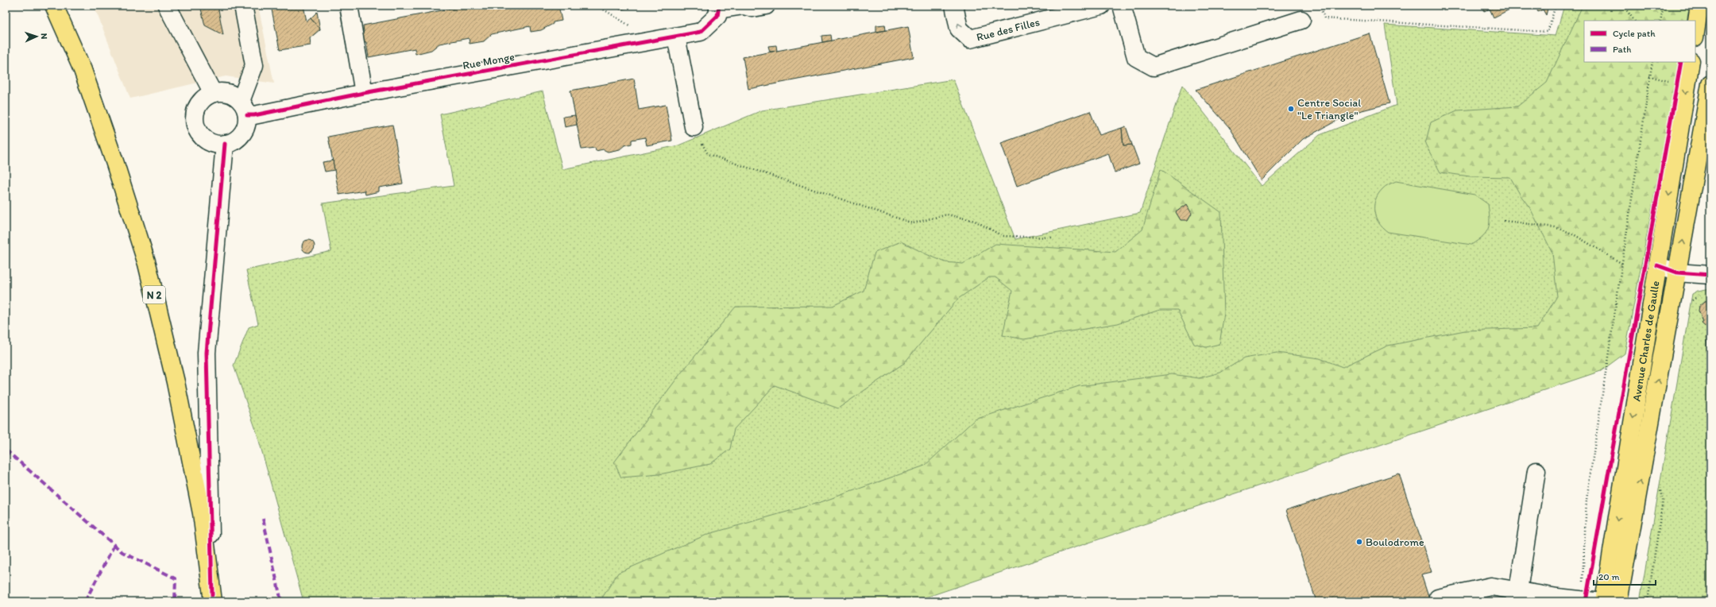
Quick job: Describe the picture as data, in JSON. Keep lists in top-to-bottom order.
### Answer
{
  "streets": {
    "main road": ["N 2", "Avenue Charles de Gaulle"],
    "street": ["Rue des Filles", "Rue Monge"]
  },
  "one_way": ["Rue des Filles"],
  "places": ["Centre Social \"Le Triangle\"", "Boulodrome"],
  "legend": ["Cycle path", "Path"],
  "scale_bar": "20 m",
  "north": "right"
}
